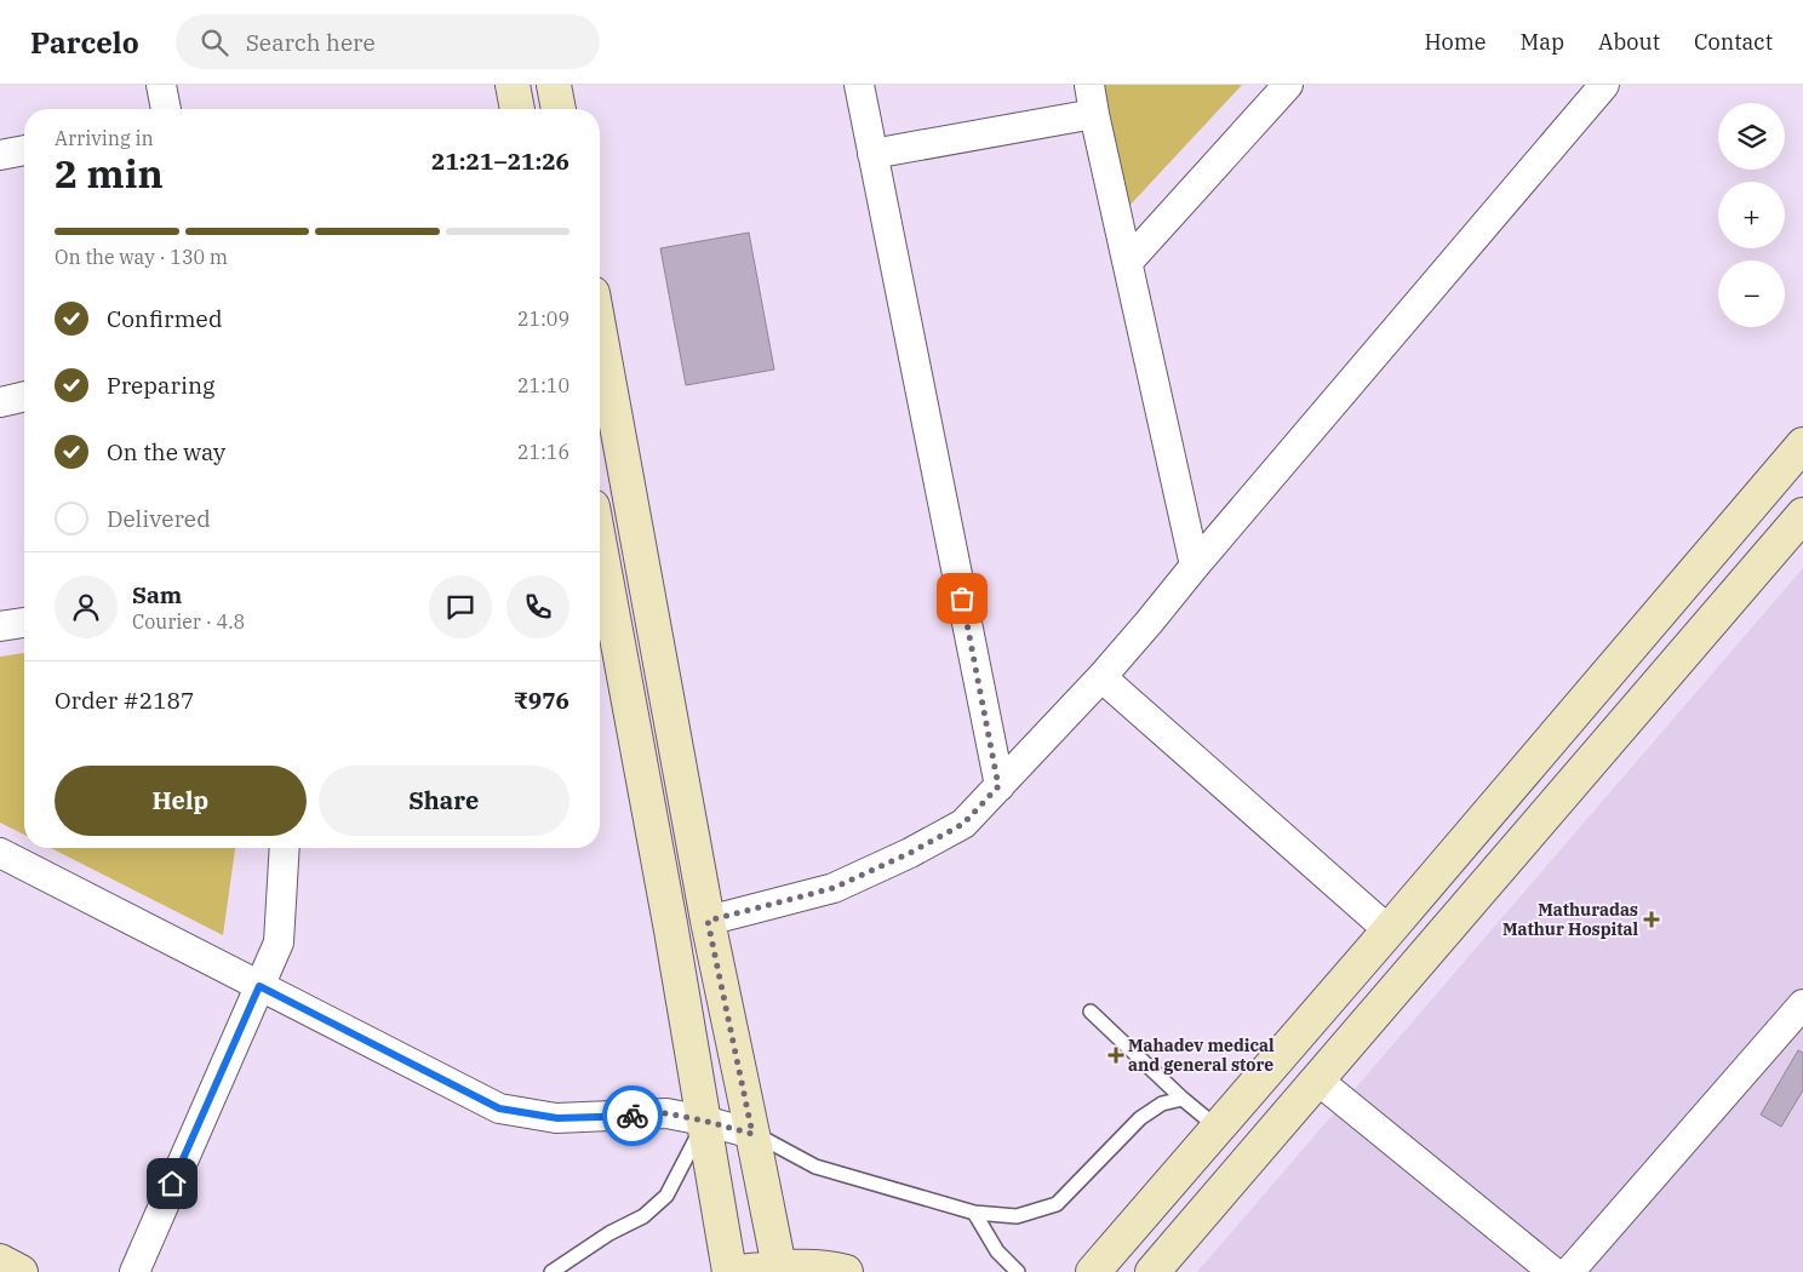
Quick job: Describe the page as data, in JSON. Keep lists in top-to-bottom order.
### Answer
{
  "places": {
    "health": ["Mathuradas Mathur Hospital", "Mahadev medical and general store"]
  },
  "page": {
    "header": "Parcelo",
    "search": "Search here",
    "nav": [
      "Home",
      "Map",
      "About",
      "Contact"
    ],
    "map_buttons": ["+", "−"],
    "heading": ["2 min", "Arriving in", "21:21–21:26"],
    "panel": [
      "Sam",
      "Courier · 4.8",
      "Order #2187",
      "₹976"
    ],
    "bar": "On the way · 130 m",
    "list": [
      ["Confirmed", "21:09"],
      ["Preparing", "21:10"],
      ["On the way", "21:16"],
      "Delivered"
    ],
    "buttons": ["Help", "Share"]
  }
}
